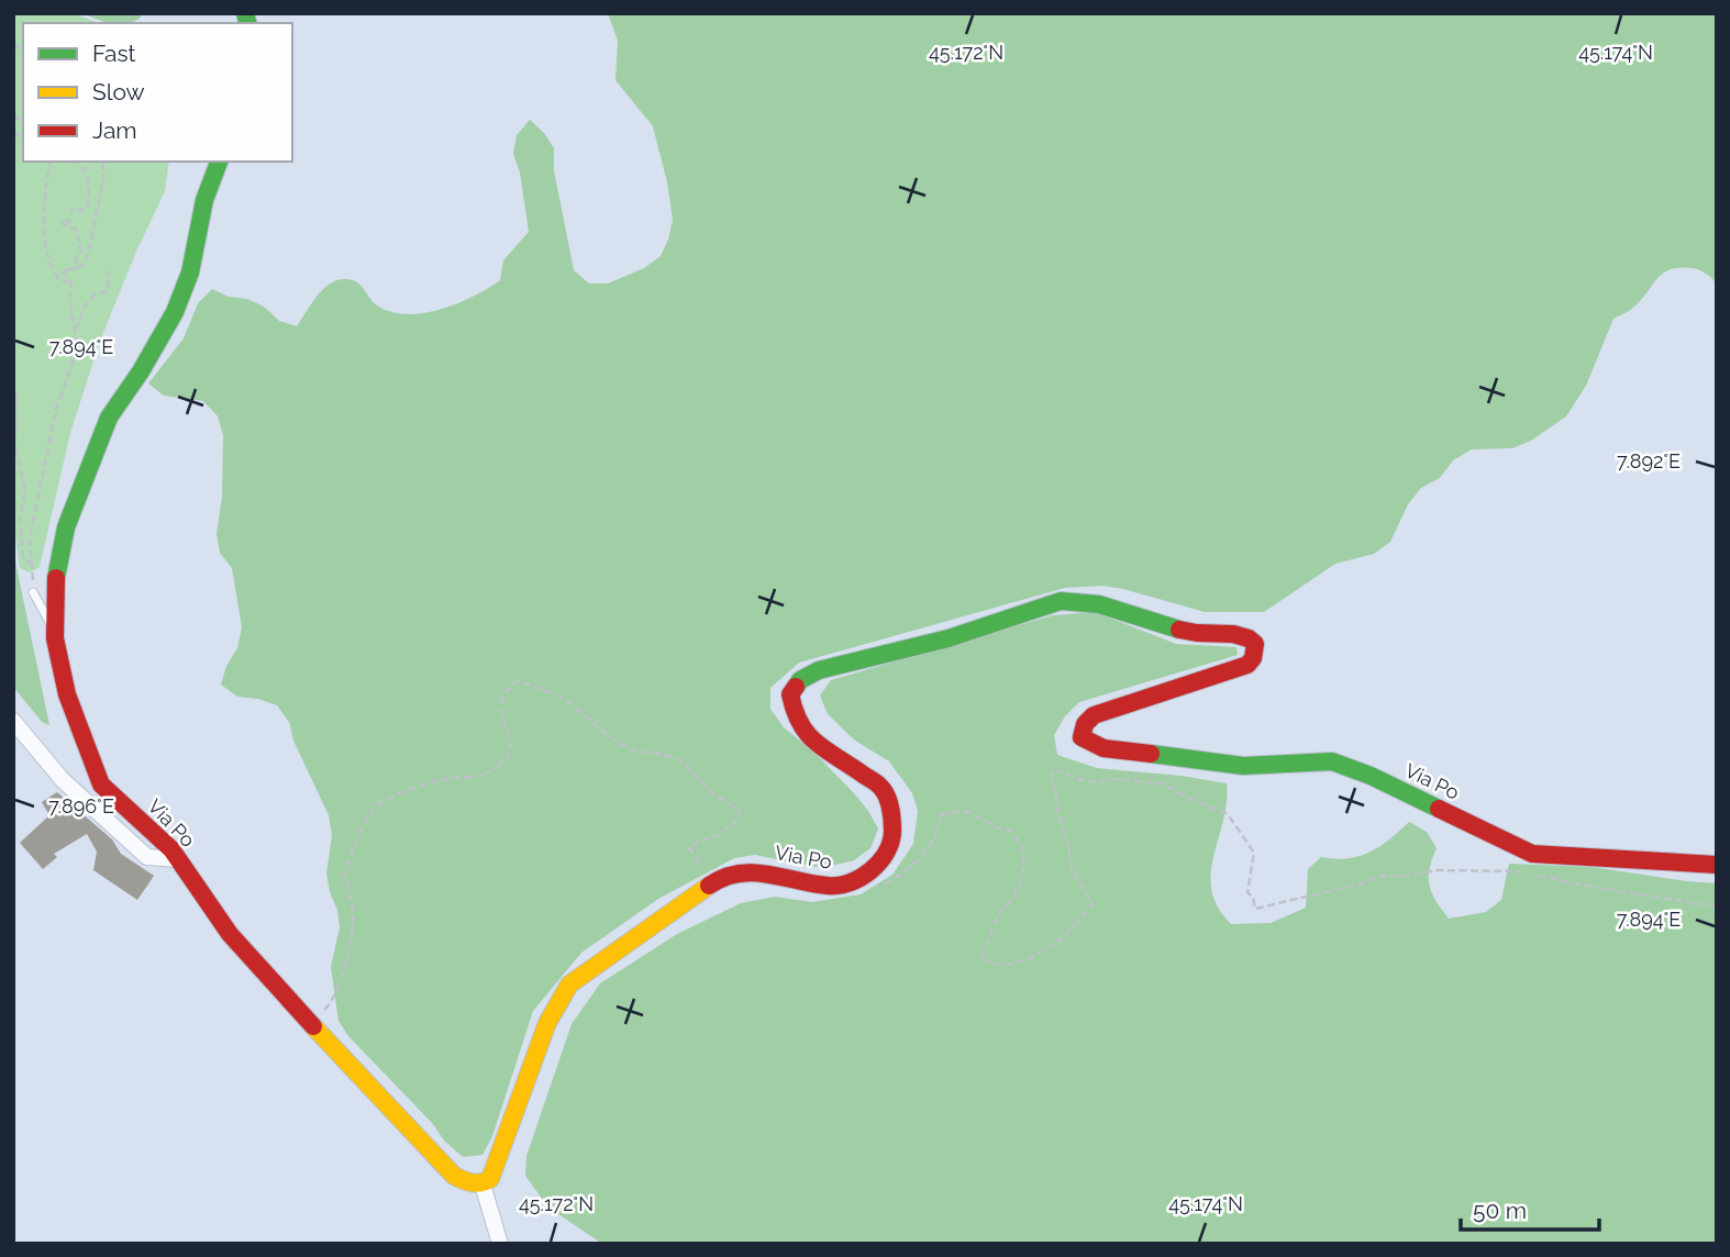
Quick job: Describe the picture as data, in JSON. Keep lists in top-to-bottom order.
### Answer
{
  "streets": {
    "street": ["Via Po"]
  },
  "legend": ["Fast", "Slow", "Jam"],
  "scale_bar": "50 m",
  "coordinates": [
    "45.172°N",
    "45.174°N",
    "7.894°E",
    "7.892°E",
    "7.896°E"
  ]
}
